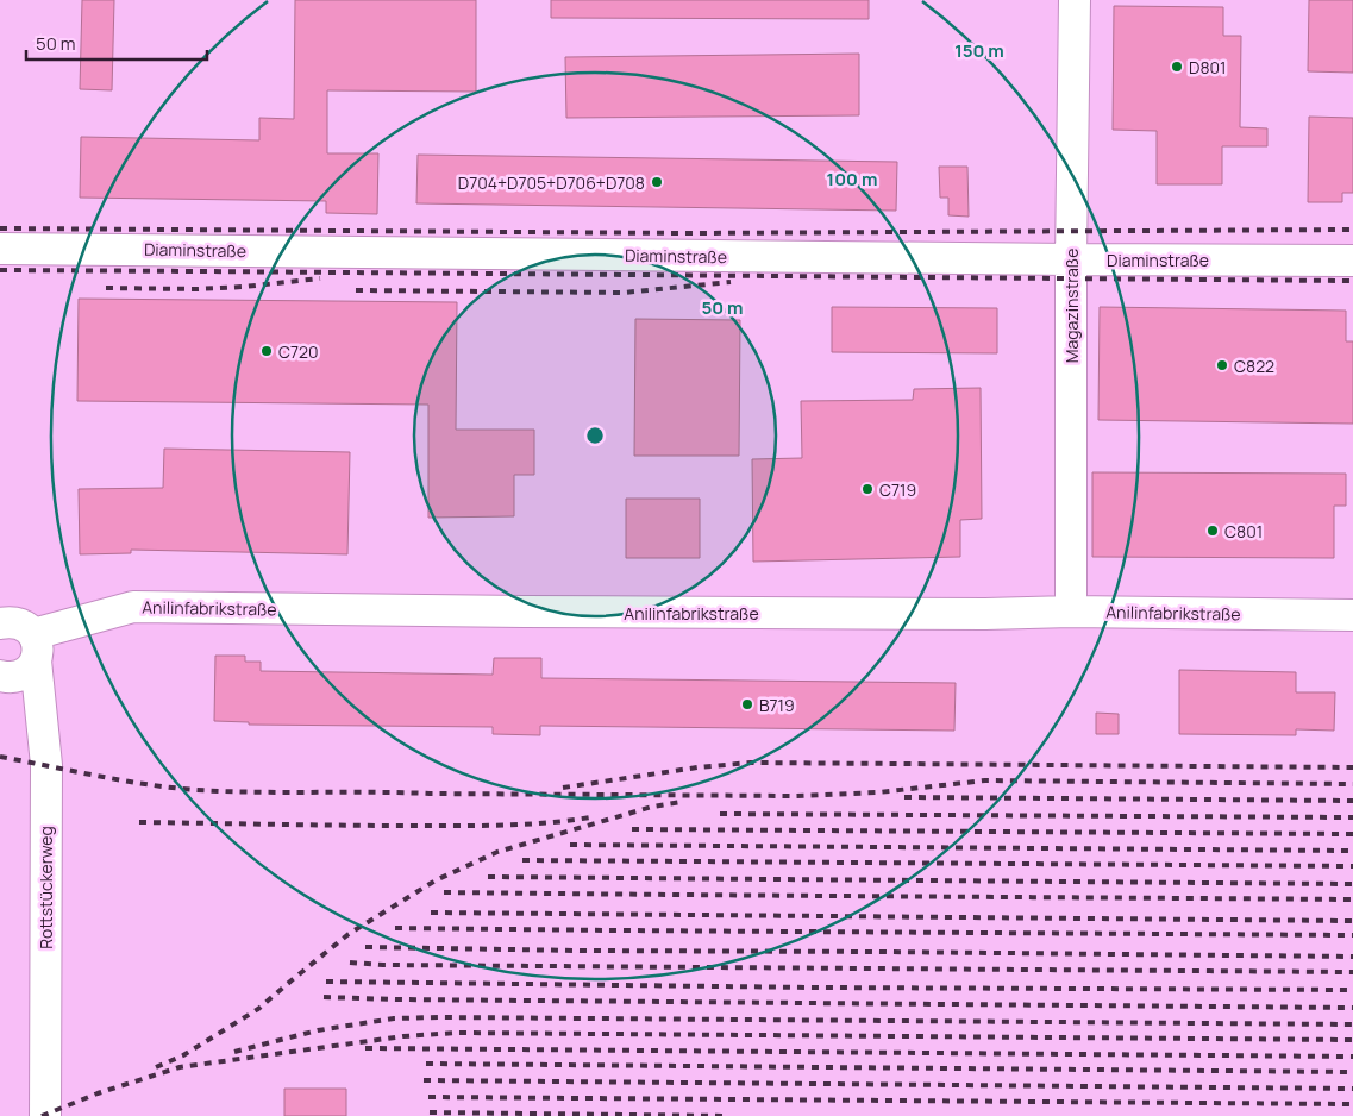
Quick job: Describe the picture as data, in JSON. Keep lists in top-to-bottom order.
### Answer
{
  "streets": {
    "street": [
      "Diaminstraße",
      "Magazinstraße",
      "Anilinfabrikstraße",
      "Rottstückerweg"
    ]
  },
  "crossings": [
    ["Diaminstraße", "Magazinstraße"],
    ["Magazinstraße", "Anilinfabrikstraße"],
    ["Anilinfabrikstraße", "Rottstückerweg"]
  ],
  "places": [
    "D801",
    "D704+D705+D706+D708",
    "C720",
    "C822",
    "C719",
    "C801",
    "B719"
  ],
  "scale_bar": "50 m",
  "rings": ["150 m", "100 m", "50 m"]
}
